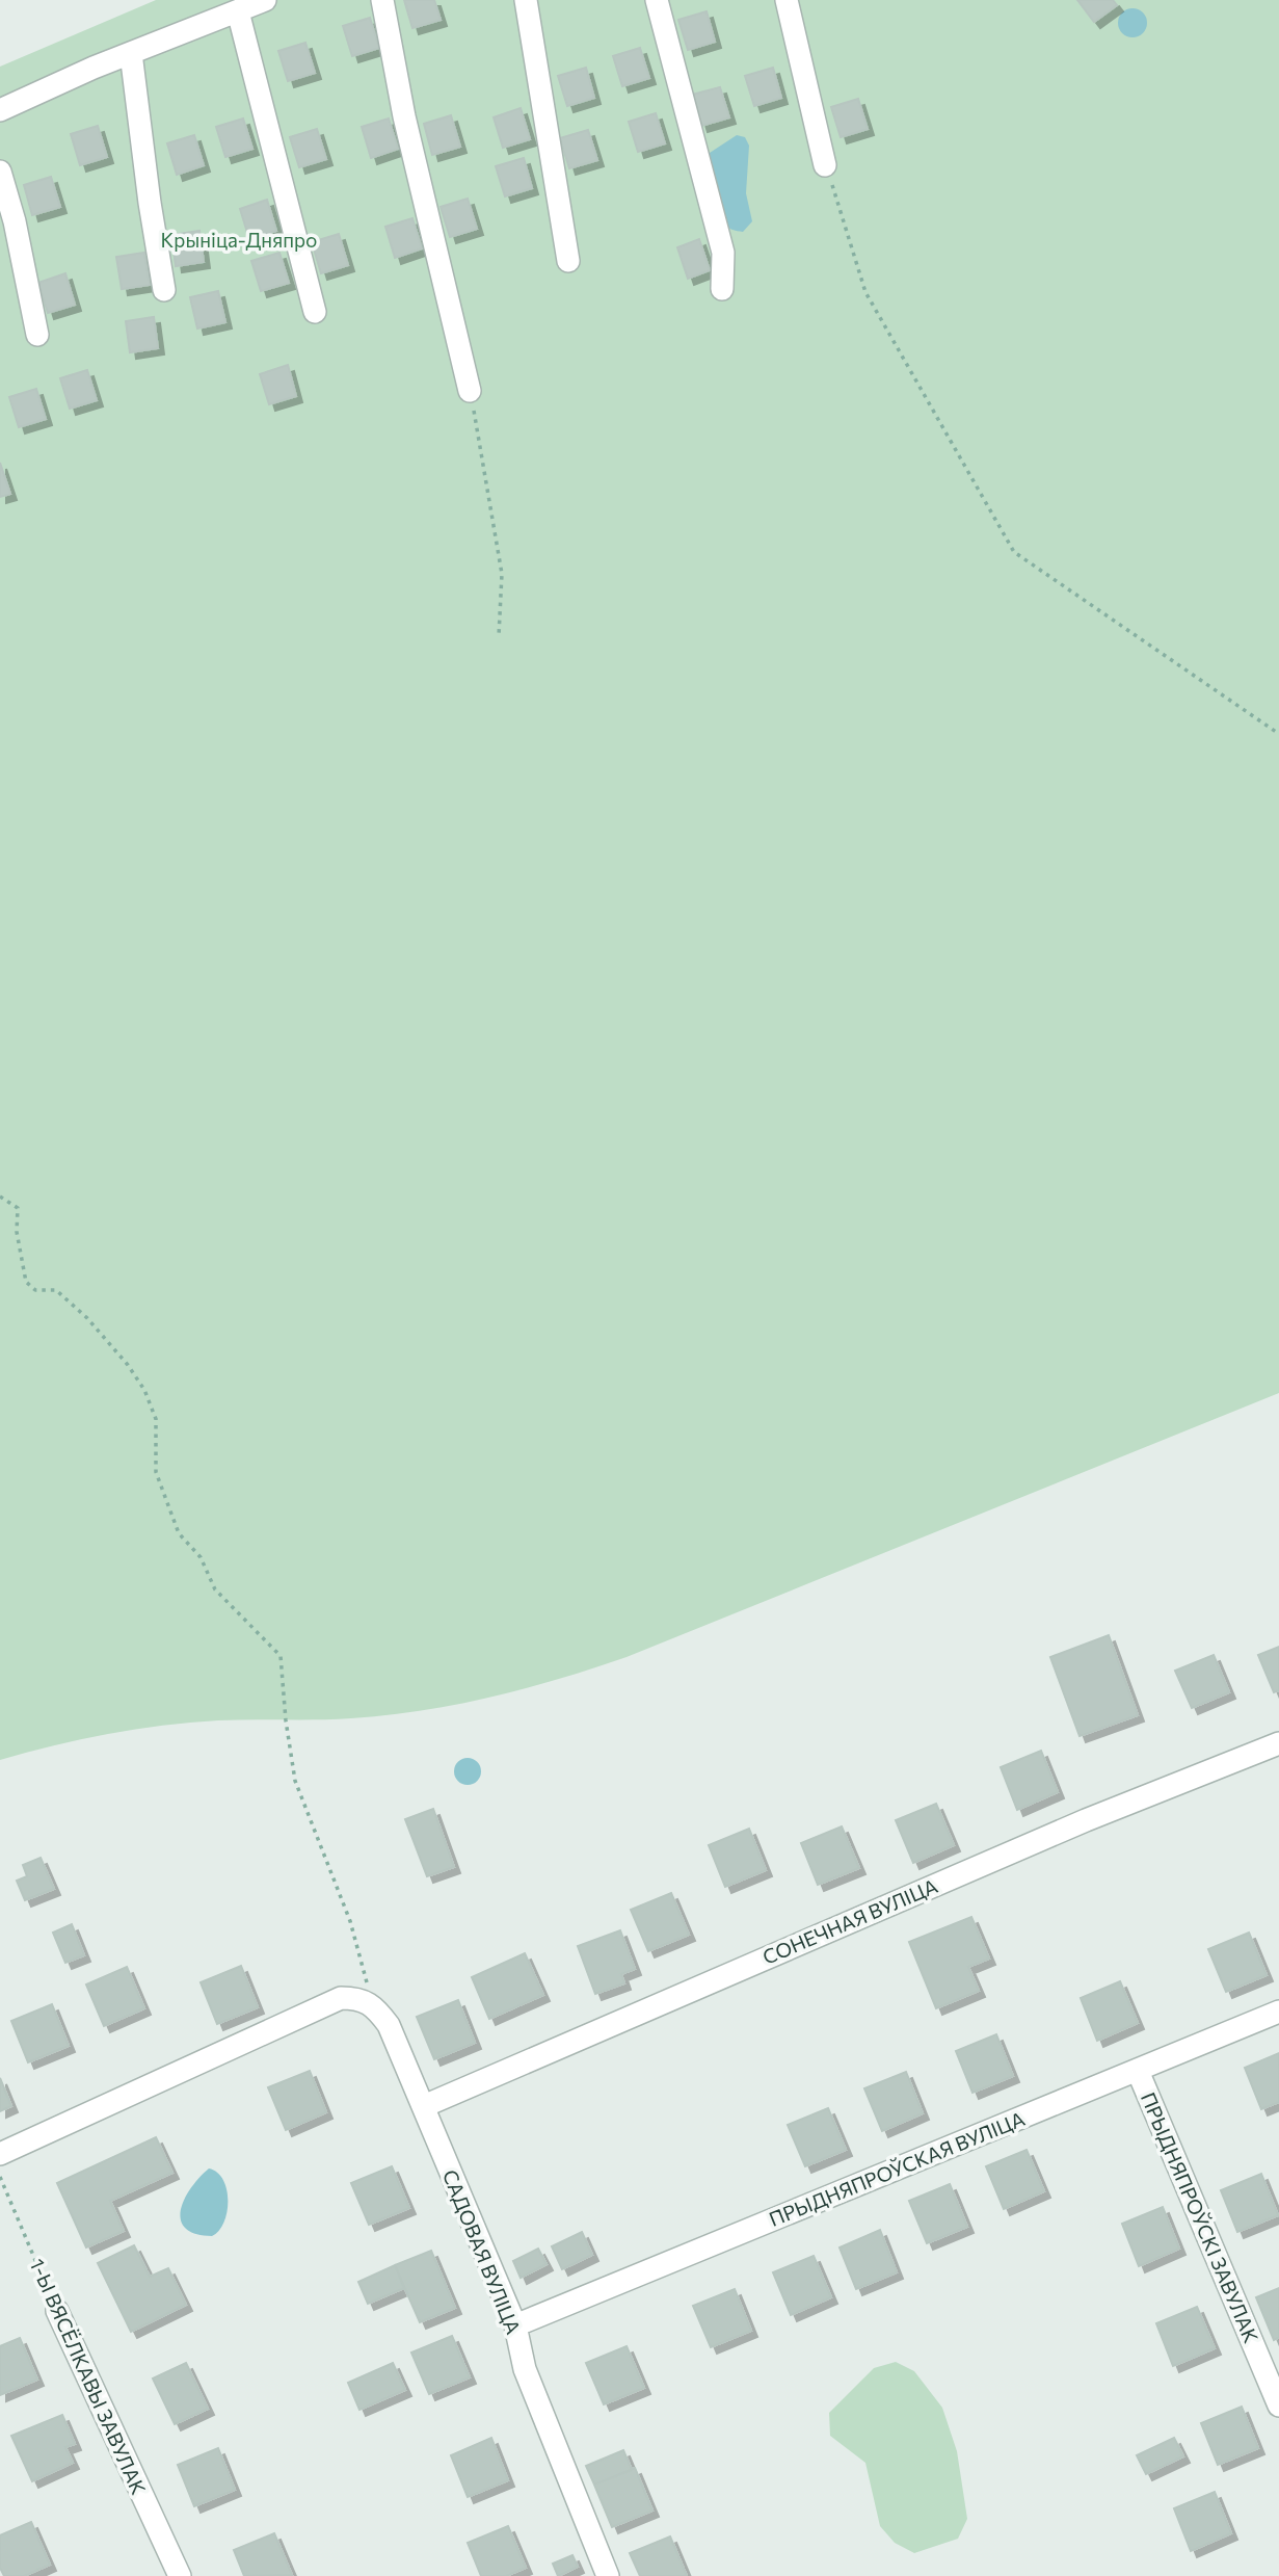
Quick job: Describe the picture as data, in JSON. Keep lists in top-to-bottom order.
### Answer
{
  "streets": {
    "street": [
      "СОНЕЧНАЯ ВУЛІЦА",
      "ПРЫДНЯПРОЎСКАЯ ВУЛІЦА",
      "ПРЫДНЯПРОЎСКІ ЗАВУЛАК",
      "САДОВАЯ ВУЛІЦА",
      "1-Ы ВЯСЁЛКАВЫ ЗАВУЛАК"
    ]
  },
  "crossings": [
    ["СОНЕЧНАЯ ВУЛІЦА", "САДОВАЯ ВУЛІЦА"],
    ["ПРЫДНЯПРОЎСКАЯ ВУЛІЦА", "ПРЫДНЯПРОЎСКІ ЗАВУЛАК"],
    ["ПРЫДНЯПРОЎСКАЯ ВУЛІЦА", "САДОВАЯ ВУЛІЦА"]
  ],
  "parks": ["Крыніца-Дняпро"]
}
